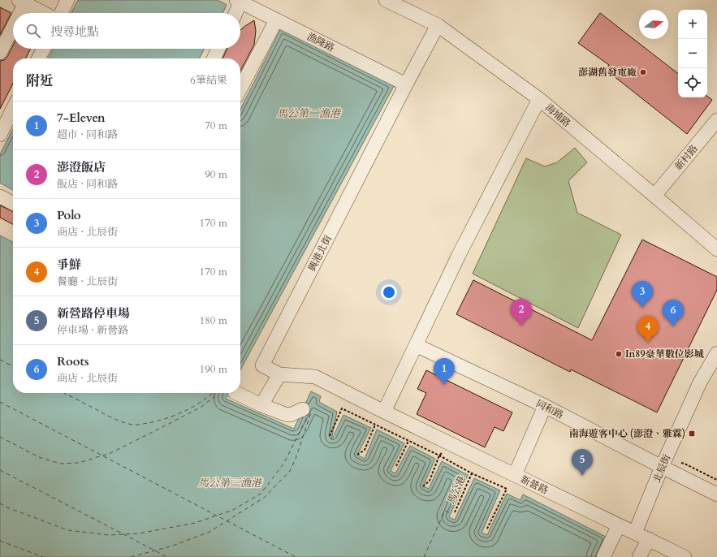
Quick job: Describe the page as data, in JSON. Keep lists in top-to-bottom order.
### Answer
{
  "streets": {
    "street": [
      "漁隆路",
      "海埔路",
      "新村路",
      "興港北街",
      "同和路",
      "北辰街",
      "新營路"
    ],
    "path": ["馬公港"]
  },
  "crossings": [
    ["漁隆路", "興港北街"],
    ["海埔路", "新村路"],
    ["海埔路", "興港北街"],
    ["興港北街", "新營路"],
    ["同和路", "北辰街"],
    ["北辰街", "新營路"]
  ],
  "water": ["馬公第二漁港", "馬公第三漁港"],
  "places": {
    "other": ["澎湖舊發電廠", "In89豪華數位影城"],
    "transit": ["南海遊客中心 (澎澄、雅霖)"]
  },
  "north": "right",
  "page": {
    "map_buttons": ["+", "−"],
    "search": "搜尋地點",
    "heading": ["附近", "6筆結果"],
    "list": [
      {
        "mark": "1",
        "name": "7-Eleven",
        "note": "超市 · 同和路",
        "value": "70 m"
      },
      {
        "mark": "2",
        "name": "澎澄飯店",
        "note": "飯店 · 同和路",
        "value": "90 m"
      },
      {
        "mark": "3",
        "name": "Polo",
        "note": "商店 · 北辰街",
        "value": "170 m"
      },
      {
        "mark": "4",
        "name": "爭鮮",
        "note": "餐廳 · 北辰街",
        "value": "170 m"
      },
      {
        "mark": "5",
        "name": "新營路停車場",
        "note": "停車場 · 新營路",
        "value": "180 m"
      },
      {
        "mark": "6",
        "name": "Roots",
        "note": "商店 · 北辰街",
        "value": "190 m"
      }
    ],
    "pins": [
      "3",
      "2",
      "6",
      "4",
      "1",
      "5"
    ]
  }
}
